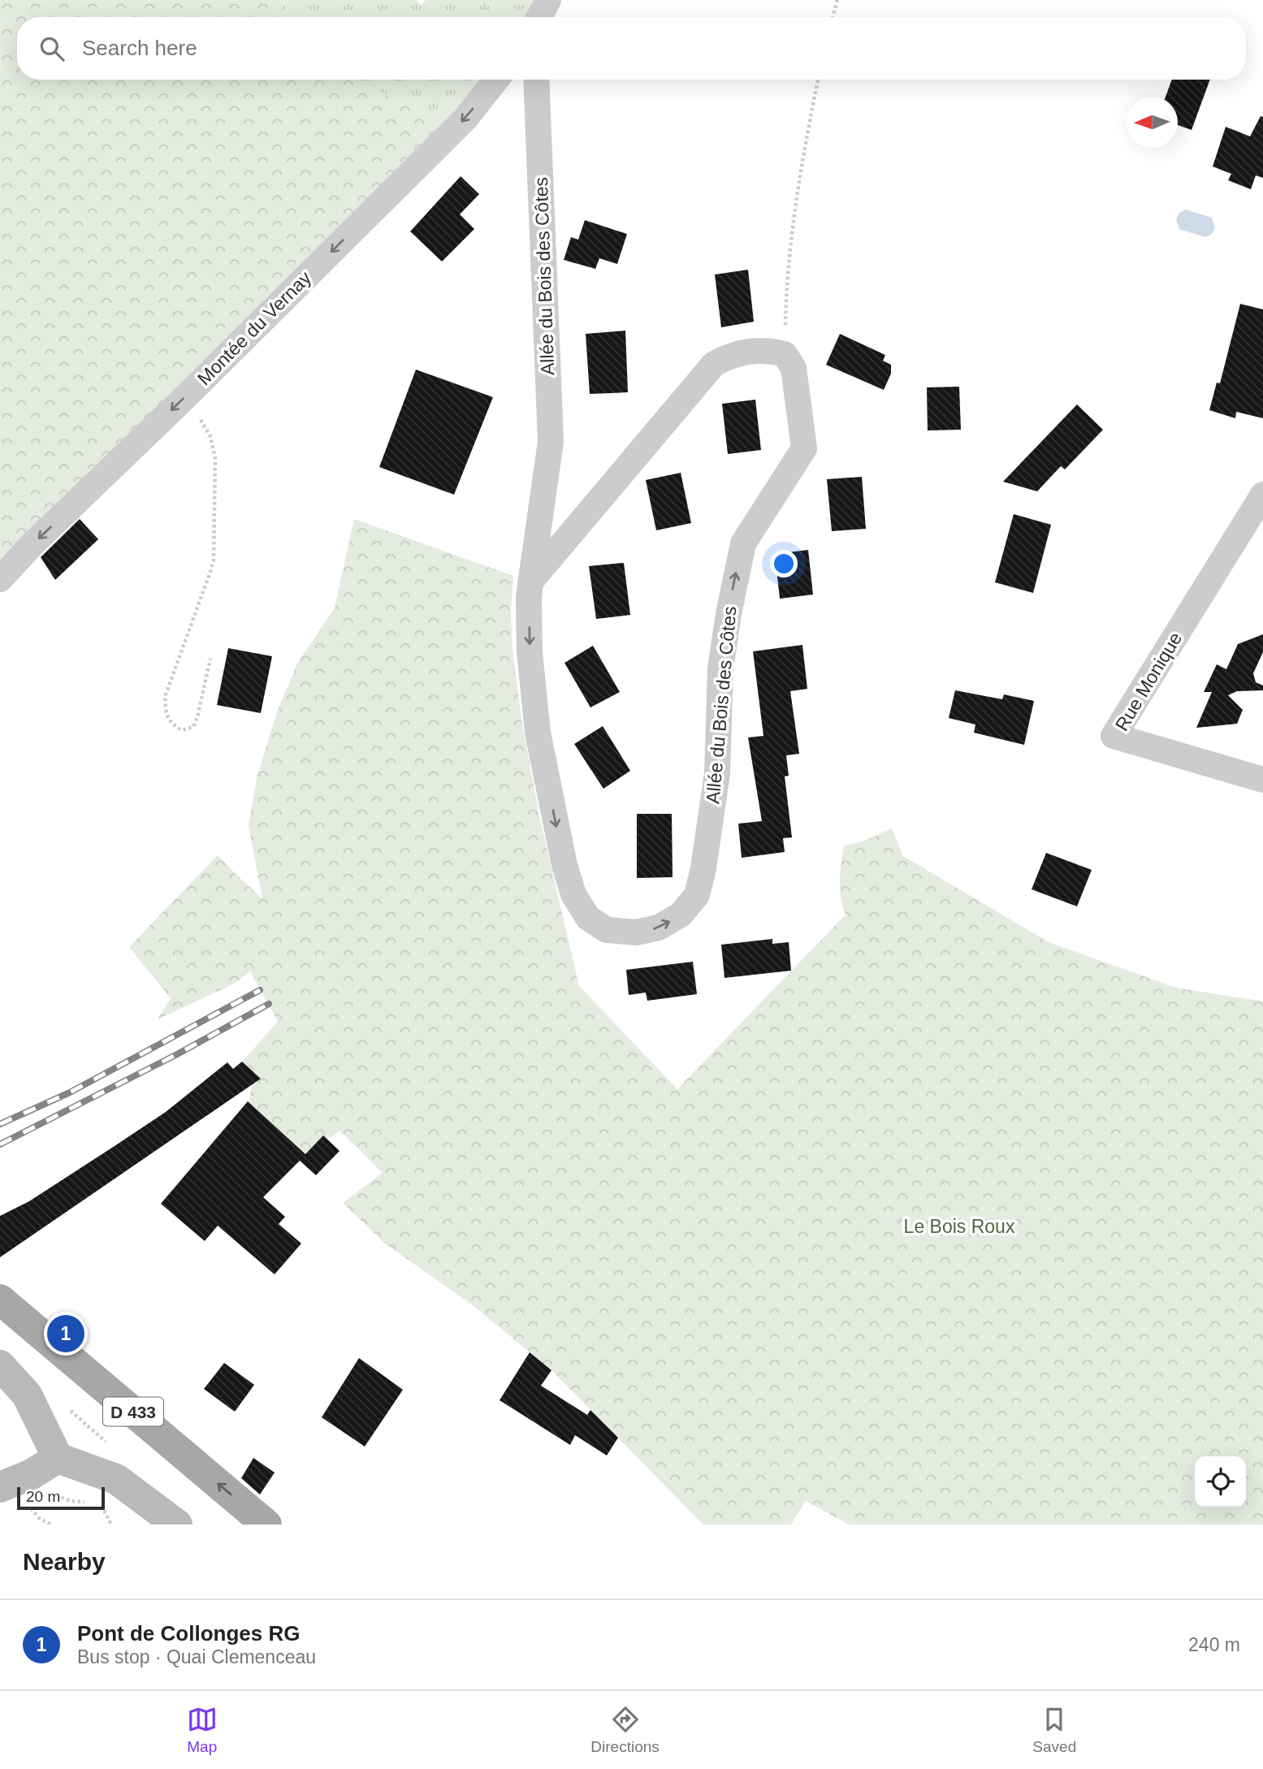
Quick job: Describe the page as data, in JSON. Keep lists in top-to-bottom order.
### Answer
{
  "streets": {
    "main road": ["D 433"],
    "street": ["Allée du Bois des Côtes", "Montée du Vernay", "Rue Monique"]
  },
  "one_way": ["Montée du Vernay"],
  "parks": ["Le Bois Roux"],
  "scale_bar": "20 m",
  "north": "left",
  "page": {
    "search": "Search here",
    "pins": "1",
    "scale": "20 m",
    "heading": "Nearby",
    "list": [
      {
        "mark": "1",
        "name": "Pont de Collonges RG",
        "note": "Bus stop · Quai Clemenceau",
        "value": "240 m"
      }
    ],
    "nav": ["Map", "Directions", "Saved"]
  }
}
